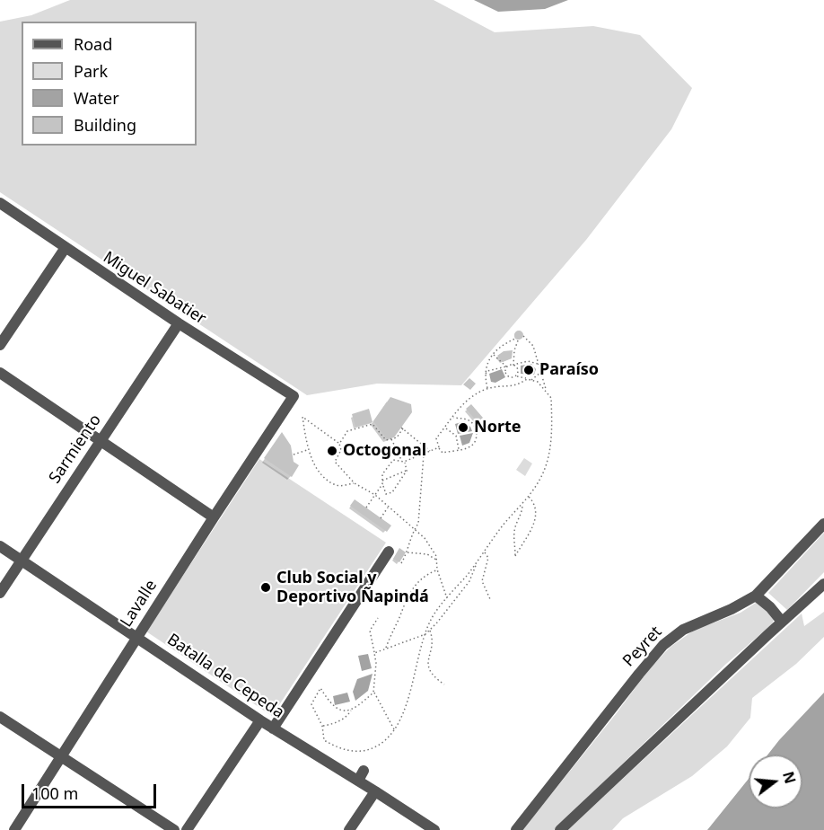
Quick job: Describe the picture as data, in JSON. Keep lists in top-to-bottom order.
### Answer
{
  "streets": {
    "street": [
      "Miguel Sabatier",
      "Sarmiento",
      "Lavalle",
      "Peyret",
      "Batalla de Cepeda"
    ]
  },
  "crossings": [
    ["Miguel Sabatier", "Sarmiento"],
    ["Miguel Sabatier", "Lavalle"],
    ["Sarmiento", "Batalla de Cepeda"],
    ["Lavalle", "Batalla de Cepeda"]
  ],
  "places": [
    "Paraíso",
    "Norte",
    "Octogonal",
    "Club Social y Deportivo Ñapindá"
  ],
  "legend": [
    "Road",
    "Park",
    "Water",
    "Building"
  ],
  "scale_bar": "100 m",
  "north": "right"
}
